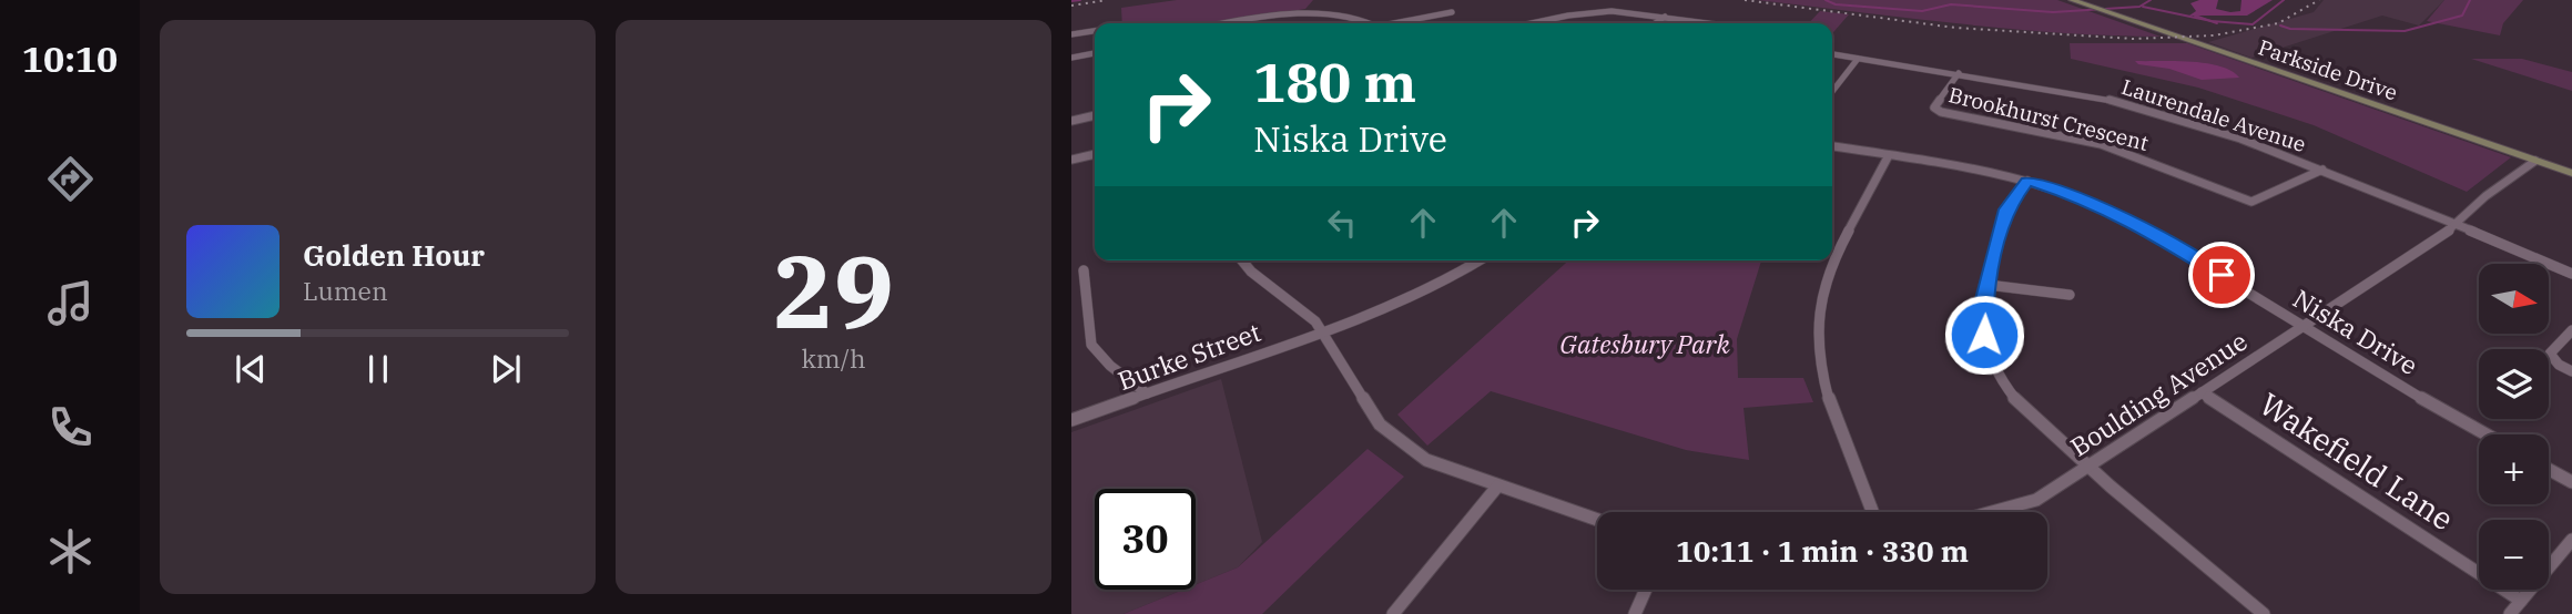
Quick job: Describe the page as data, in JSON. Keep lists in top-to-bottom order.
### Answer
{
  "streets": {
    "main road": ["Parkside Drive"],
    "street": [
      "Laurendale Avenue",
      "Brookhurst Crescent",
      "Niska Drive",
      "Burke Street",
      "Boulding Avenue",
      "Wakefield Lane"
    ]
  },
  "crossings": [
    ["Parkside Drive", "Boulding Avenue"],
    ["Laurendale Avenue", "Brookhurst Crescent"],
    ["Laurendale Avenue", "Boulding Avenue"],
    ["Niska Drive", "Boulding Avenue"],
    ["Boulding Avenue", "Wakefield Lane"]
  ],
  "parks": ["Gatesbury Park"],
  "north": "right",
  "page": {
    "tabs": "10:10",
    "tile": ["29", "km/h"],
    "turn": ["180 m", "Niska Drive"],
    "song": ["Golden Hour", "Lumen"],
    "map_buttons": ["+", "−"],
    "limit": "30",
    "trip": "10:11 · 1 min · 330 m"
  }
}
